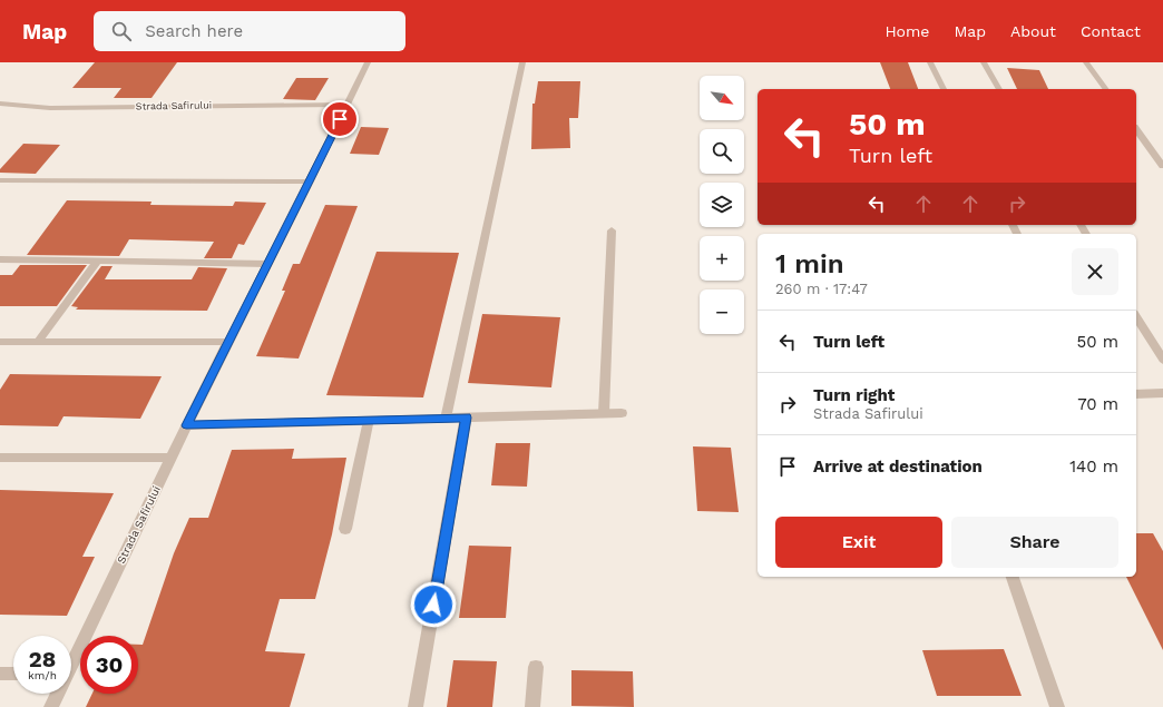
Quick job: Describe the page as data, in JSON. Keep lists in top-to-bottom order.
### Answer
{
  "streets": {
    "street": ["Strada Safirului"]
  },
  "north": "bottom right",
  "page": {
    "header": "Map",
    "search": "Search here",
    "nav": [
      "Home",
      "Map",
      "About",
      "Contact"
    ],
    "map_buttons": ["+", "−"],
    "turn": ["50 m", "Turn left"],
    "heading": ["1 min", "260 m · 17:47"],
    "list": [
      {
        "name": "Turn left",
        "value": "50 m"
      },
      {
        "name": "Turn right",
        "note": "Strada Safirului",
        "value": "70 m"
      },
      {
        "name": "Arrive at destination",
        "value": "140 m"
      }
    ],
    "buttons": ["Exit", "Share"],
    "speed": "28 km/h",
    "limit": "30"
  }
}
